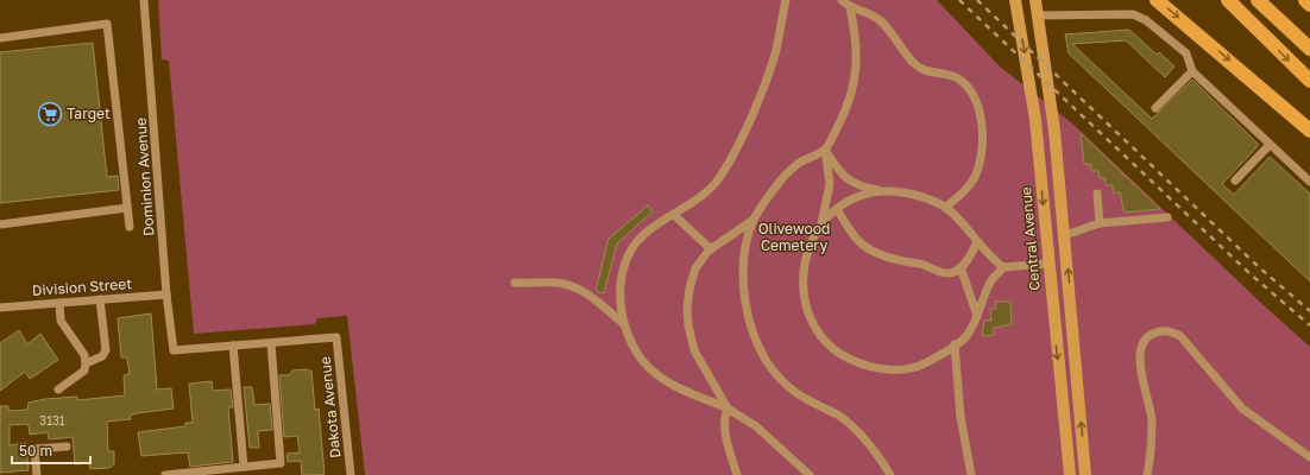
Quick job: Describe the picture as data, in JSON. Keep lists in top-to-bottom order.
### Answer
{
  "streets": {
    "main road": ["Central Avenue"],
    "street": ["Dominion Avenue", "Division Street", "Dakota Avenue"]
  },
  "crossings": [
    ["Dominion Avenue", "Division Street"]
  ],
  "parks": ["Olivewood Cemetery"],
  "places": {
    "supermarket": ["Target"]
  },
  "house_numbers": ["3131"],
  "scale_bar": "50 m"
}
